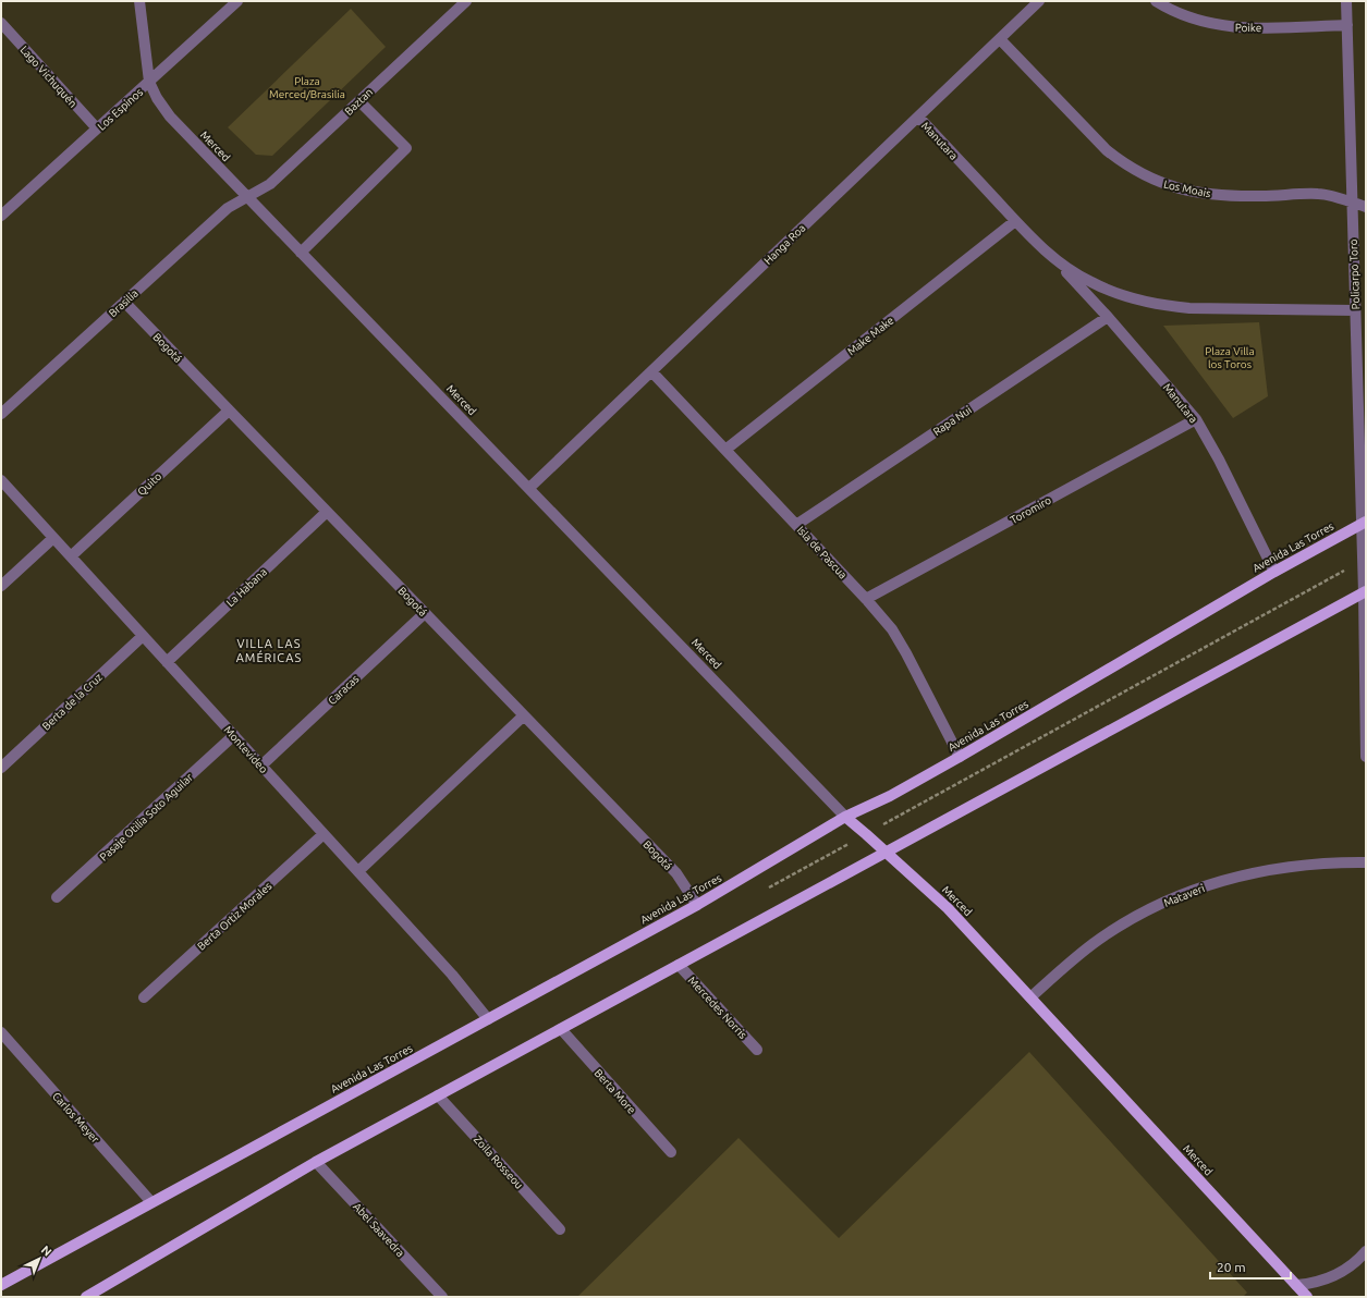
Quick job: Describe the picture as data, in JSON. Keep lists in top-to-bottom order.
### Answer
{
  "streets": {
    "main road": ["Merced", "Avenida Las Torres"],
    "street": [
      "Poike",
      "Lago Vichuquén",
      "Baztan",
      "Los Espinos",
      "Manutara",
      "Los Moais",
      "Hanga Roa",
      "Policarpo Toro",
      "Brasilia",
      "Make Make",
      "Bogotá",
      "Rapa Nui",
      "Quito",
      "Toromiro",
      "Isla de Pascua",
      "La Habana",
      "Caracas",
      "Berta de la Cruz",
      "Montevideo",
      "Pasaje Otilia Soto Aguilar",
      "Mataveri",
      "Berta Ortiz Morales",
      "Mercedes Norris",
      "Berta More",
      "Carlos Meyer",
      "Zoila Rosseou",
      "Abel Saavedra"
    ]
  },
  "crossings": [
    ["Poike", "Policarpo Toro"],
    ["Lago Vichuquén", "Los Espinos"],
    ["Baztan", "Merced"],
    ["Baztan", "Brasilia"],
    ["Los Espinos", "Merced"],
    ["Manutara", "Hanga Roa"],
    ["Manutara", "Policarpo Toro"],
    ["Manutara", "Make Make"],
    ["Manutara", "Rapa Nui"],
    ["Manutara", "Toromiro"],
    ["Manutara", "Avenida Las Torres"],
    ["Merced", "Hanga Roa"],
    ["Merced", "Brasilia"],
    ["Merced", "Avenida Las Torres"],
    ["Merced", "Mataveri"],
    ["Los Moais", "Hanga Roa"],
    ["Los Moais", "Policarpo Toro"],
    ["Hanga Roa", "Isla de Pascua"],
    ["Policarpo Toro", "Avenida Las Torres"],
    ["Brasilia", "Bogotá"],
    ["Make Make", "Isla de Pascua"],
    ["Bogotá", "Quito"],
    ["Bogotá", "Avenida Las Torres"],
    ["Bogotá", "La Habana"],
    ["Bogotá", "Caracas"],
    ["Rapa Nui", "Isla de Pascua"],
    ["Quito", "Montevideo"],
    ["Toromiro", "Isla de Pascua"],
    ["Avenida Las Torres", "Isla de Pascua"],
    ["Avenida Las Torres", "Montevideo"],
    ["Avenida Las Torres", "Carlos Meyer"],
    ["La Habana", "Montevideo"],
    ["Caracas", "Montevideo"],
    ["Berta de la Cruz", "Montevideo"],
    ["Montevideo", "Pasaje Otilia Soto Aguilar"],
    ["Montevideo", "Berta Ortiz Morales"]
  ],
  "districts": ["VILLA LAS AMÉRICAS"],
  "parks": ["Plaza Merced/Brasilia", "Plaza Villa los Toros"],
  "scale_bar": "20 m",
  "north": "top right"
}
